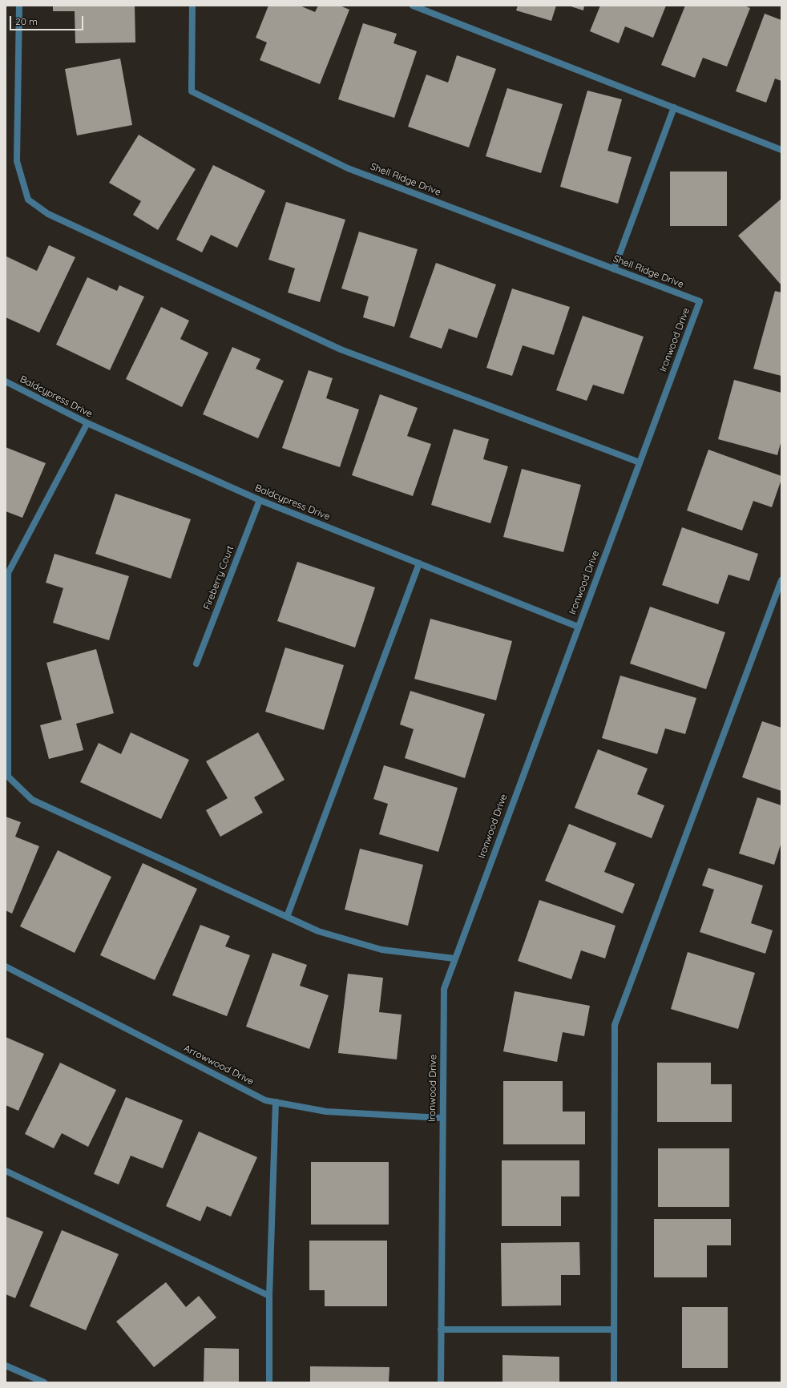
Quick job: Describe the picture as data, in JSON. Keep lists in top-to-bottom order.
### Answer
{
  "streets": {
    "street": [
      "Shell Ridge Drive",
      "Ironwood Drive",
      "Baldcypress Drive",
      "Fireberry Court",
      "Arrowwood Drive"
    ]
  },
  "crossings": [
    ["Shell Ridge Drive", "Ironwood Drive"],
    ["Ironwood Drive", "Baldcypress Drive"],
    ["Ironwood Drive", "Arrowwood Drive"],
    ["Baldcypress Drive", "Fireberry Court"]
  ],
  "scale_bar": "20 m"
}
